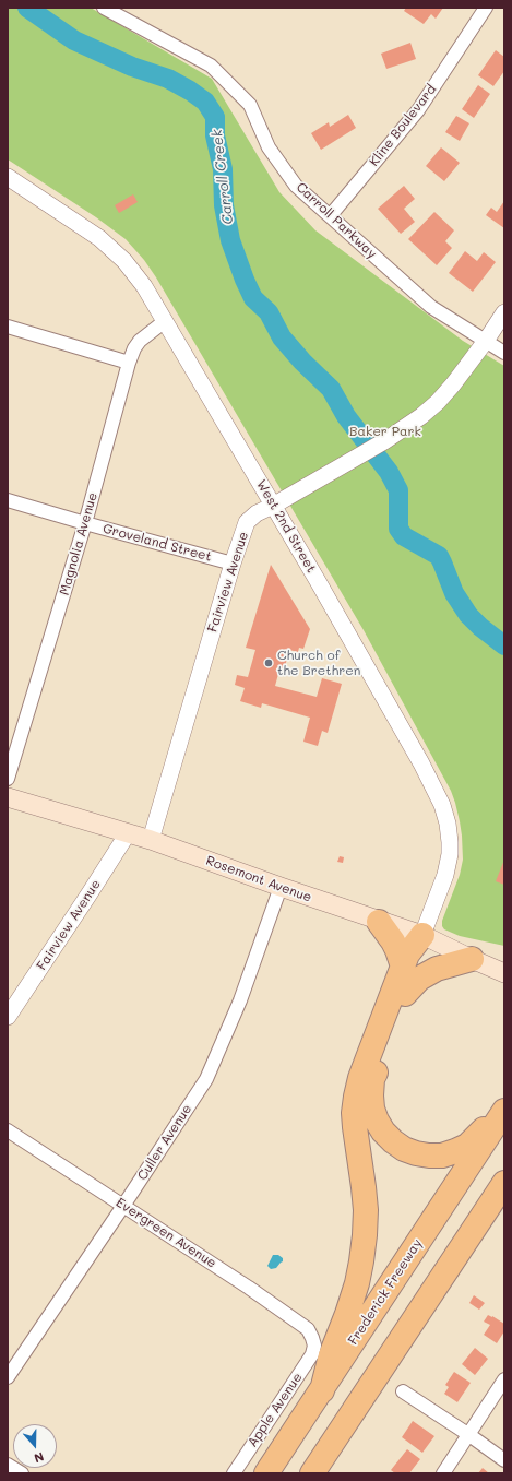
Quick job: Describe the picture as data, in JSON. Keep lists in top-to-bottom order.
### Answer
{
  "streets": {
    "highway": ["Frederick Freeway"],
    "main road": ["Rosemont Avenue"],
    "street": [
      "Kline Boulevard",
      "Carroll Parkway",
      "West 2nd Street",
      "Groveland Street",
      "Magnolia Avenue",
      "Fairview Avenue",
      "Culler Avenue",
      "Evergreen Avenue",
      "Apple Avenue"
    ]
  },
  "crossings": [
    ["Kline Boulevard", "Carroll Parkway"],
    ["Carroll Parkway", "Fairview Avenue"],
    ["West 2nd Street", "Magnolia Avenue"],
    ["West 2nd Street", "Fairview Avenue"],
    ["West 2nd Street", "Rosemont Avenue"],
    ["Groveland Street", "Magnolia Avenue"],
    ["Groveland Street", "Fairview Avenue"],
    ["Fairview Avenue", "Rosemont Avenue"],
    ["Rosemont Avenue", "Culler Avenue"],
    ["Culler Avenue", "Evergreen Avenue"],
    ["Evergreen Avenue", "Apple Avenue"]
  ],
  "water": ["Carroll Creek"],
  "parks": ["Baker Park"],
  "places": ["Church of the Brethren"],
  "north": "bottom"
}
